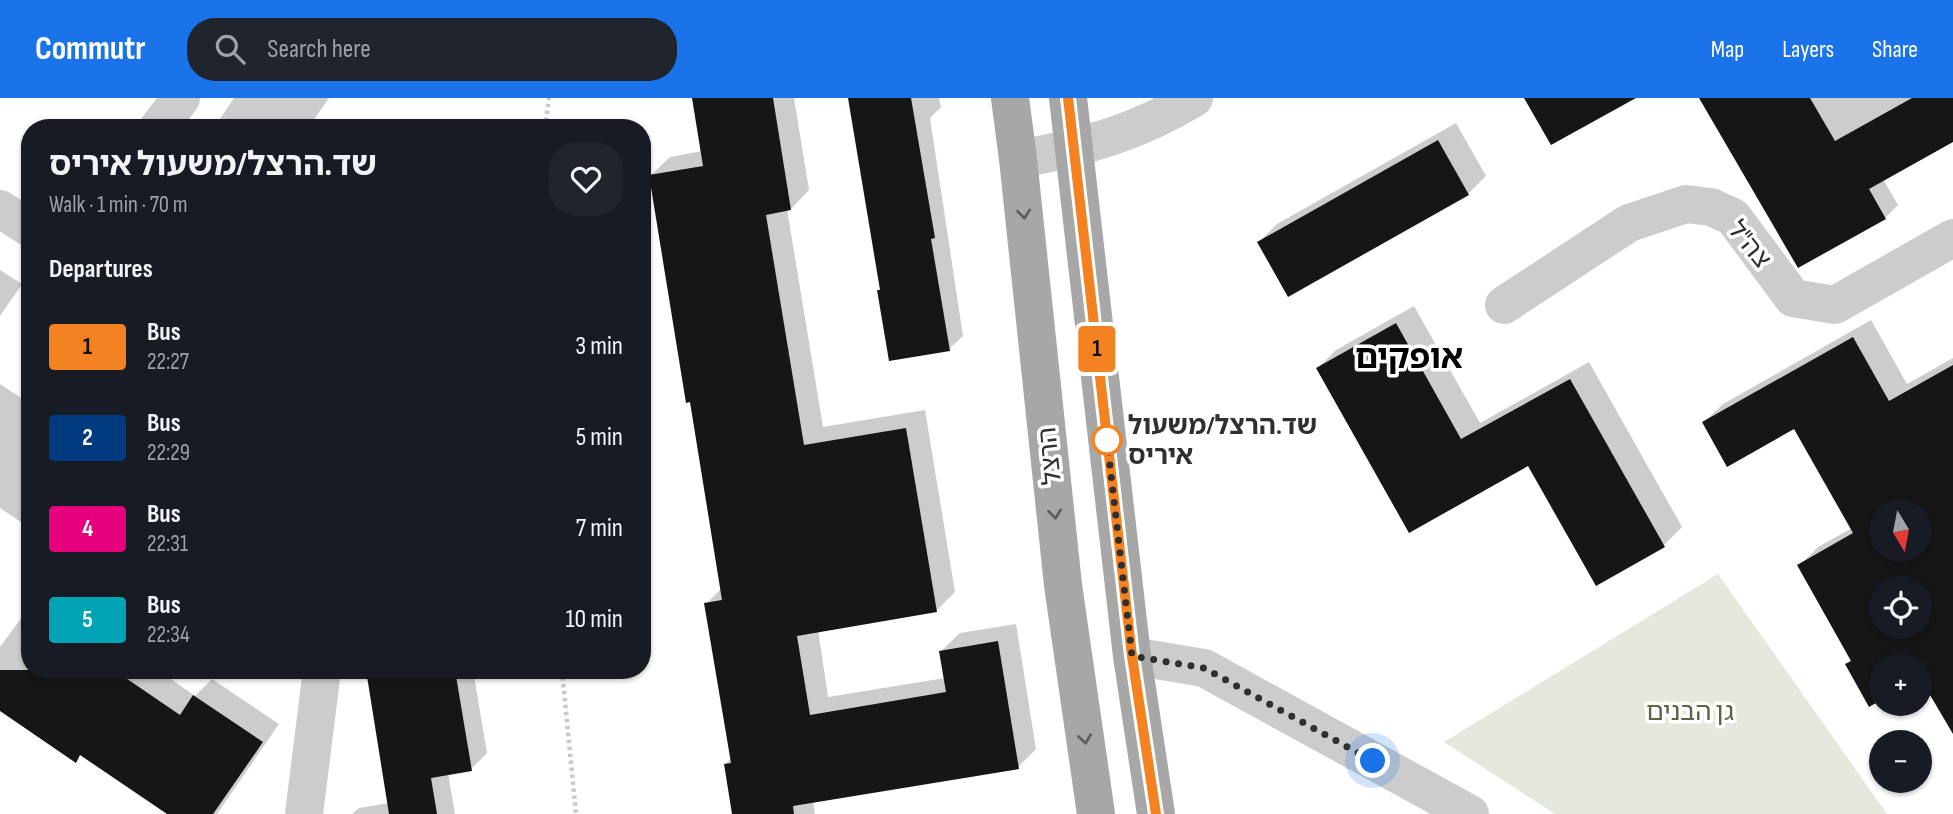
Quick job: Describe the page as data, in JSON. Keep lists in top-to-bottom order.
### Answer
{
  "streets": {
    "main road": ["הרצל"],
    "street": ["צה\"ל"]
  },
  "districts": ["אופקים"],
  "parks": ["גן הבנים"],
  "places": ["שד.הרצל/משעול איריס"],
  "lines": ["bus line 1"],
  "north": "bottom",
  "page": {
    "header": "Commutr",
    "search": "Search here",
    "nav": ["Map", "Layers", "Share"],
    "on_map": "1",
    "heading": [
      ["שד.הרצל/משעול איריס", "Walk · 1 min · 70 m"],
      "Departures"
    ],
    "list": [
      {
        "mark": "1",
        "name": "Bus",
        "note": "22:27",
        "value": "3 min"
      },
      {
        "mark": "2",
        "name": "Bus",
        "note": "22:29",
        "value": "5 min"
      },
      {
        "mark": "4",
        "name": "Bus",
        "note": "22:31",
        "value": "7 min"
      },
      {
        "mark": "5",
        "name": "Bus",
        "note": "22:34",
        "value": "10 min"
      }
    ],
    "map_buttons": ["+", "−"]
  }
}
